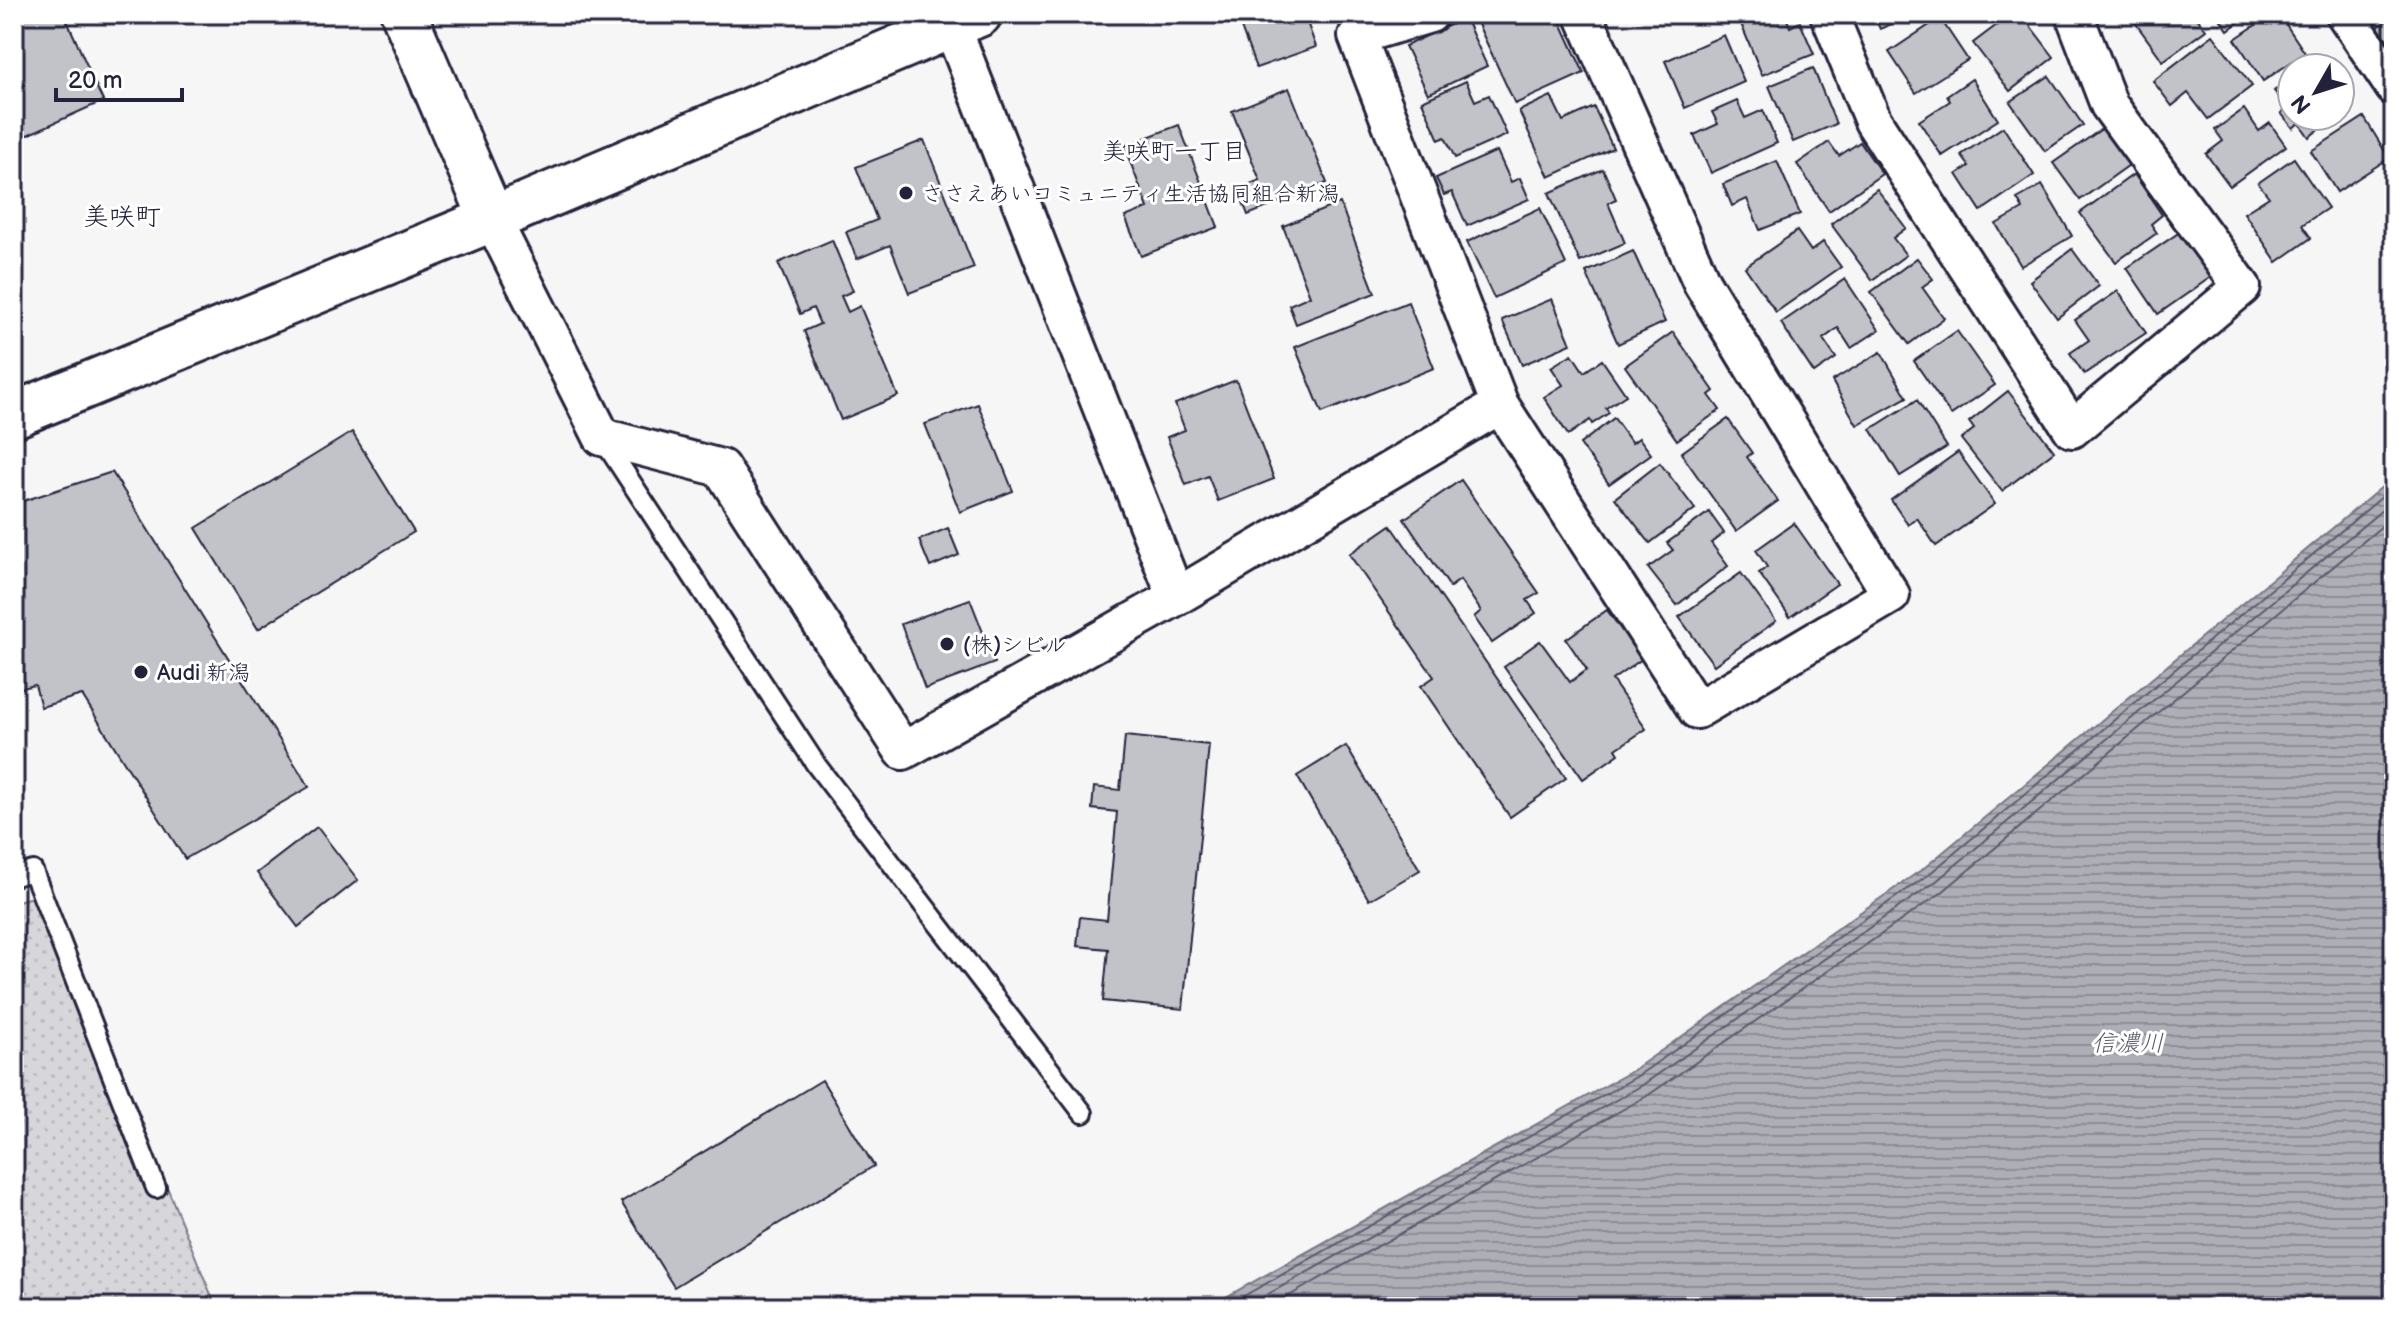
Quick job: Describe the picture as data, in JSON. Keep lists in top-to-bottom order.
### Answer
{
  "districts": ["美咲町一丁目", "美咲町"],
  "water": ["信濃川"],
  "places": ["ささえあいコミュニティ生活協同組合新潟", "(株)シビル", "Audi 新潟"],
  "scale_bar": "20 m",
  "north": "bottom left"
}
